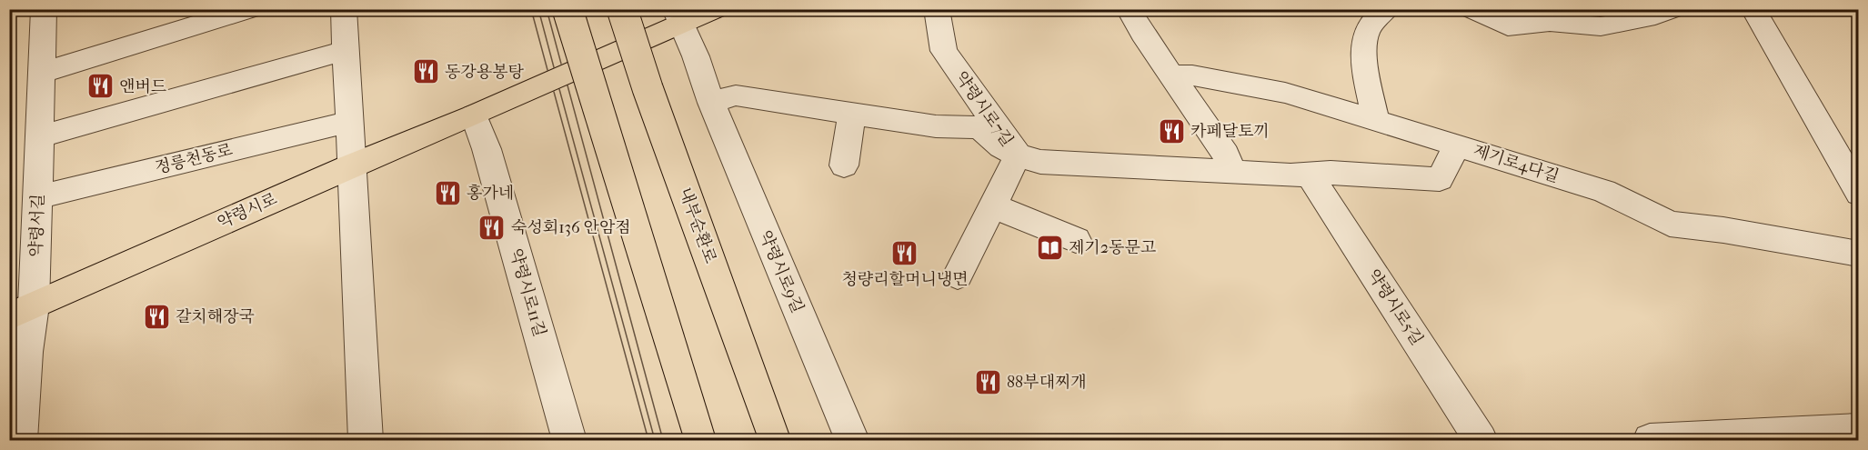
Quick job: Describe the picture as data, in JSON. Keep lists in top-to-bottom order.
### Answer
{
  "streets": {
    "main road": ["약령시로", "내부순환로"],
    "street": [
      "약령시로7길",
      "정릉천동로",
      "제기로4다길",
      "약령서길",
      "약령시로9길",
      "약령시로11길",
      "약령시로5길"
    ]
  },
  "crossings": [
    ["정릉천동로", "약령서길"],
    ["약령시로", "약령서길"],
    ["약령시로", "약령시로9길"],
    ["약령시로", "약령시로11길"]
  ],
  "places": {
    "restaurant": [
      "동강용봉탕",
      "앤버드",
      "카페달토끼",
      "홍가네",
      "숙성회136 안암점",
      "청량리할머니냉면",
      "갈치해장국",
      "88부대찌개"
    ],
    "library": ["제기2동문고"]
  }
}
